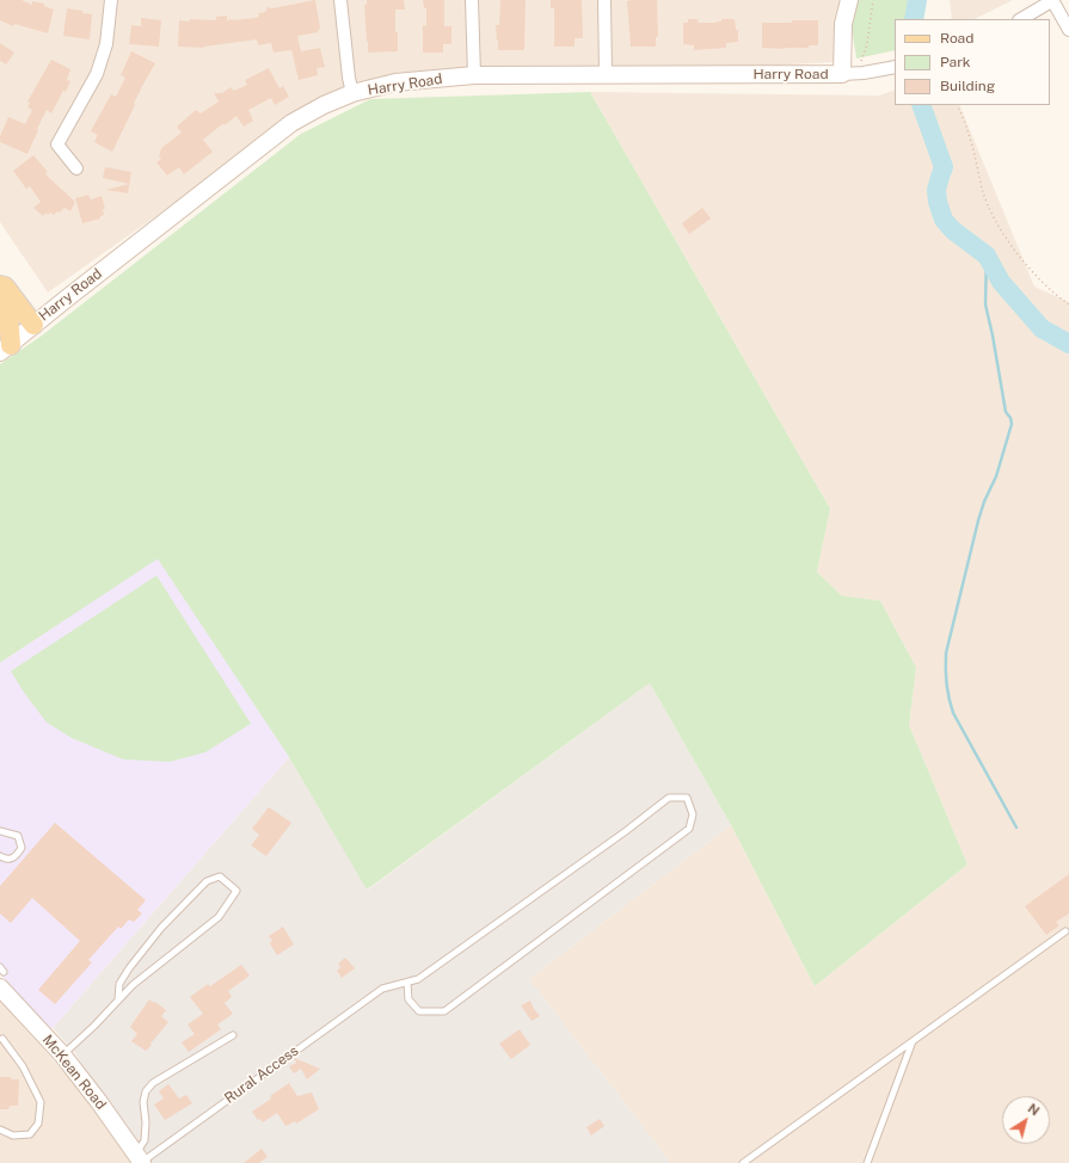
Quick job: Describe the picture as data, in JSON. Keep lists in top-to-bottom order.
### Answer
{
  "streets": {
    "street": ["Harry Road", "McKean Road"],
    "lane": ["Rural Access"]
  },
  "crossings": [
    ["McKean Road", "Rural Access"]
  ],
  "legend": ["Road", "Park", "Building"],
  "north": "top right"
}
